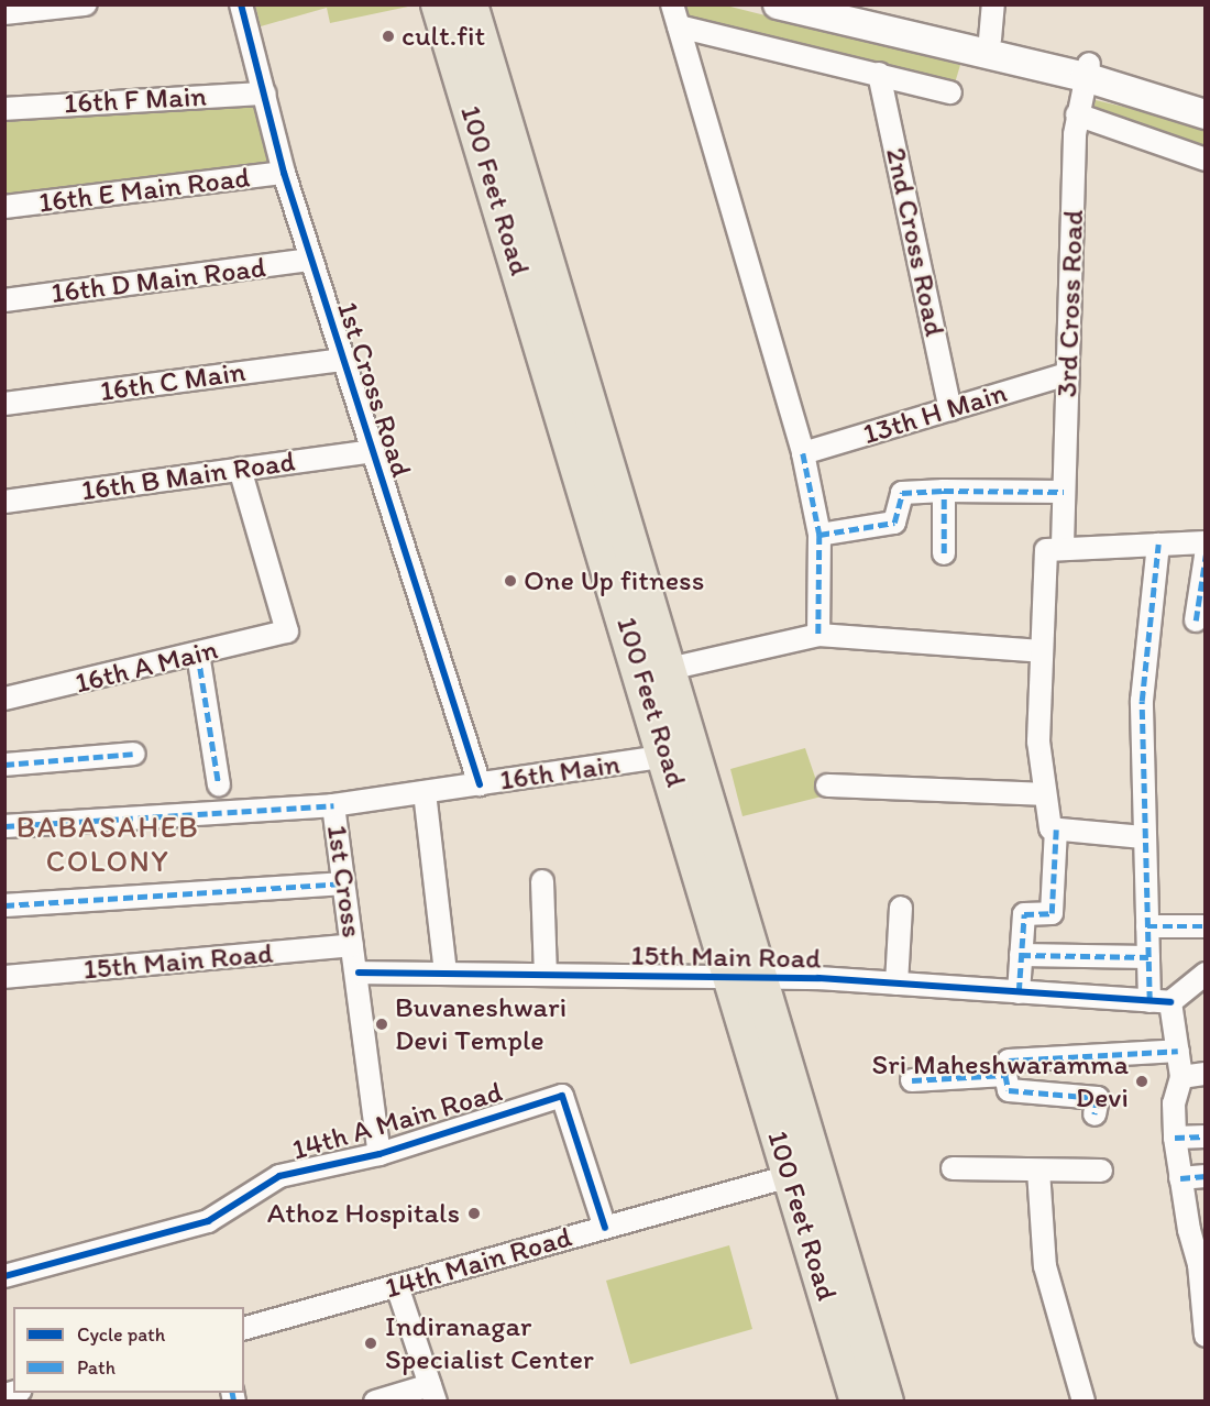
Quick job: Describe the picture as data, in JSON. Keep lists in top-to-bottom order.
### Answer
{
  "streets": {
    "main road": ["100 Feet Road"],
    "street": [
      "16th F Main",
      "16th E Main Road",
      "2nd Cross Road",
      "16th D Main Road",
      "3rd Cross Road",
      "16th C Main",
      "1st Cross Road",
      "13th H Main",
      "16th B Main Road",
      "16th A Main",
      "16th Main",
      "1st Cross",
      "15th Main Road",
      "14th A Main Road",
      "14th Main Road"
    ]
  },
  "crossings": [
    ["16th F Main", "1st Cross Road"],
    ["16th E Main Road", "1st Cross Road"],
    ["100 Feet Road", "16th Main"],
    ["100 Feet Road", "15th Main Road"],
    ["100 Feet Road", "14th Main Road"],
    ["2nd Cross Road", "13th H Main"],
    ["16th D Main Road", "1st Cross Road"],
    ["3rd Cross Road", "13th H Main"],
    ["16th C Main", "1st Cross Road"],
    ["1st Cross Road", "16th B Main Road"],
    ["1st Cross Road", "16th Main"],
    ["16th B Main Road", "16th A Main"],
    ["16th Main", "1st Cross"],
    ["1st Cross", "15th Main Road"],
    ["1st Cross", "14th A Main Road"],
    ["14th A Main Road", "14th Main Road"]
  ],
  "districts": ["BABASAHEB COLONY"],
  "places": [
    "cult.fit",
    "One Up fitness",
    "Buvaneshwari Devi Temple",
    "Sri Maheshwaramma Devi",
    "Athoz Hospitals",
    "Indiranagar Specialist Center"
  ],
  "legend": ["Cycle path", "Path"]
}
